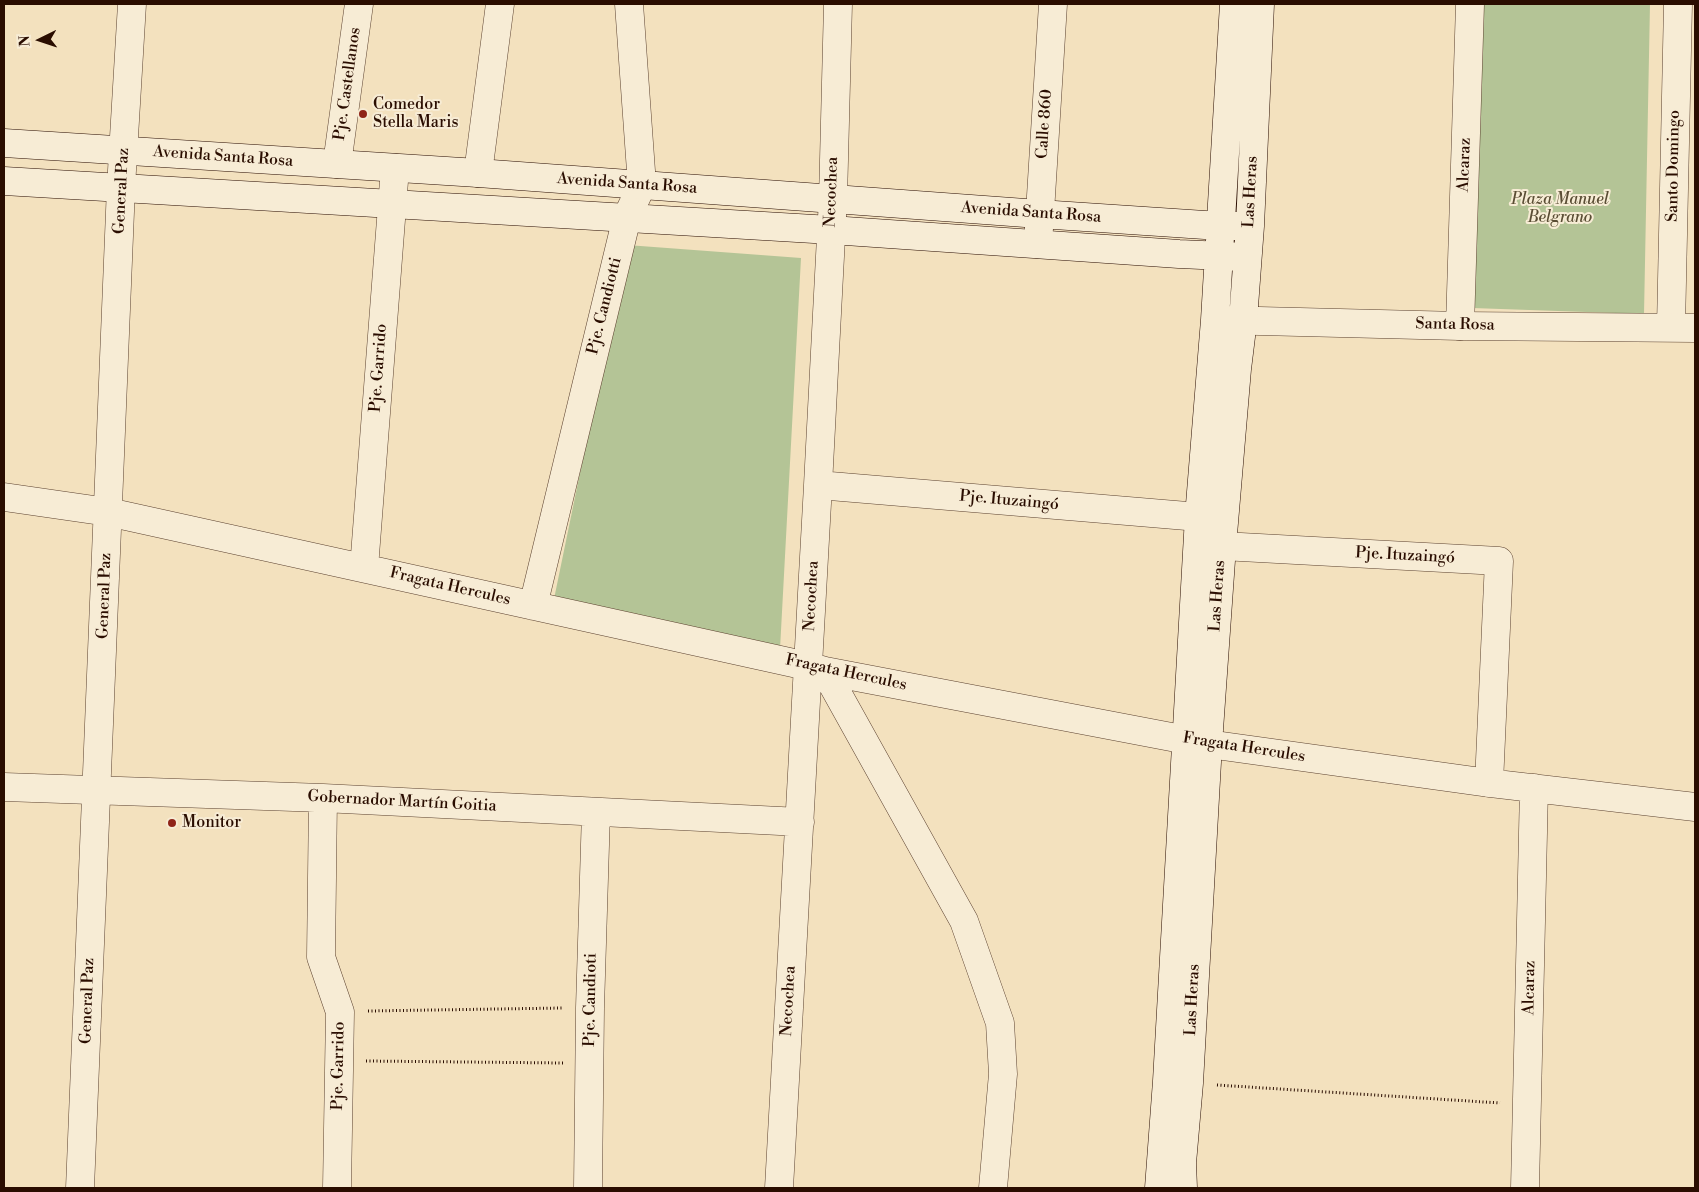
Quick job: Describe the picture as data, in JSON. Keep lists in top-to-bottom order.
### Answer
{
  "streets": {
    "street": [
      "Pje. Castellanos",
      "Calle 860",
      "Avenida Santa Rosa",
      "Alcaraz",
      "Santo Domingo",
      "General Paz",
      "Necochea",
      "Las Heras",
      "Pje. Candiotti",
      "Santa Rosa",
      "Pje. Garrido",
      "Pje. Ituzaingó",
      "Fragata Hercules",
      "Gobernador Martín Goitia",
      "Pje. Candioti"
    ]
  },
  "crossings": [
    ["Pje. Castellanos", "Avenida Santa Rosa"],
    ["Calle 860", "Avenida Santa Rosa"],
    ["Avenida Santa Rosa", "General Paz"],
    ["Avenida Santa Rosa", "Necochea"],
    ["Avenida Santa Rosa", "Las Heras"],
    ["Avenida Santa Rosa", "Pje. Candiotti"],
    ["Avenida Santa Rosa", "Pje. Garrido"],
    ["Alcaraz", "Santa Rosa"],
    ["Alcaraz", "Fragata Hercules"],
    ["Santo Domingo", "Santa Rosa"],
    ["General Paz", "Fragata Hercules"],
    ["General Paz", "Gobernador Martín Goitia"],
    ["Necochea", "Pje. Ituzaingó"],
    ["Necochea", "Fragata Hercules"],
    ["Necochea", "Gobernador Martín Goitia"],
    ["Las Heras", "Santa Rosa"],
    ["Las Heras", "Pje. Ituzaingó"],
    ["Las Heras", "Fragata Hercules"],
    ["Pje. Candiotti", "Fragata Hercules"],
    ["Pje. Garrido", "Fragata Hercules"],
    ["Pje. Garrido", "Gobernador Martín Goitia"],
    ["Pje. Ituzaingó", "Fragata Hercules"],
    ["Gobernador Martín Goitia", "Pje. Candioti"]
  ],
  "parks": ["Plaza Manuel Belgrano"],
  "places": ["Comedor Stella Maris", "Monitor"],
  "north": "left"
}
